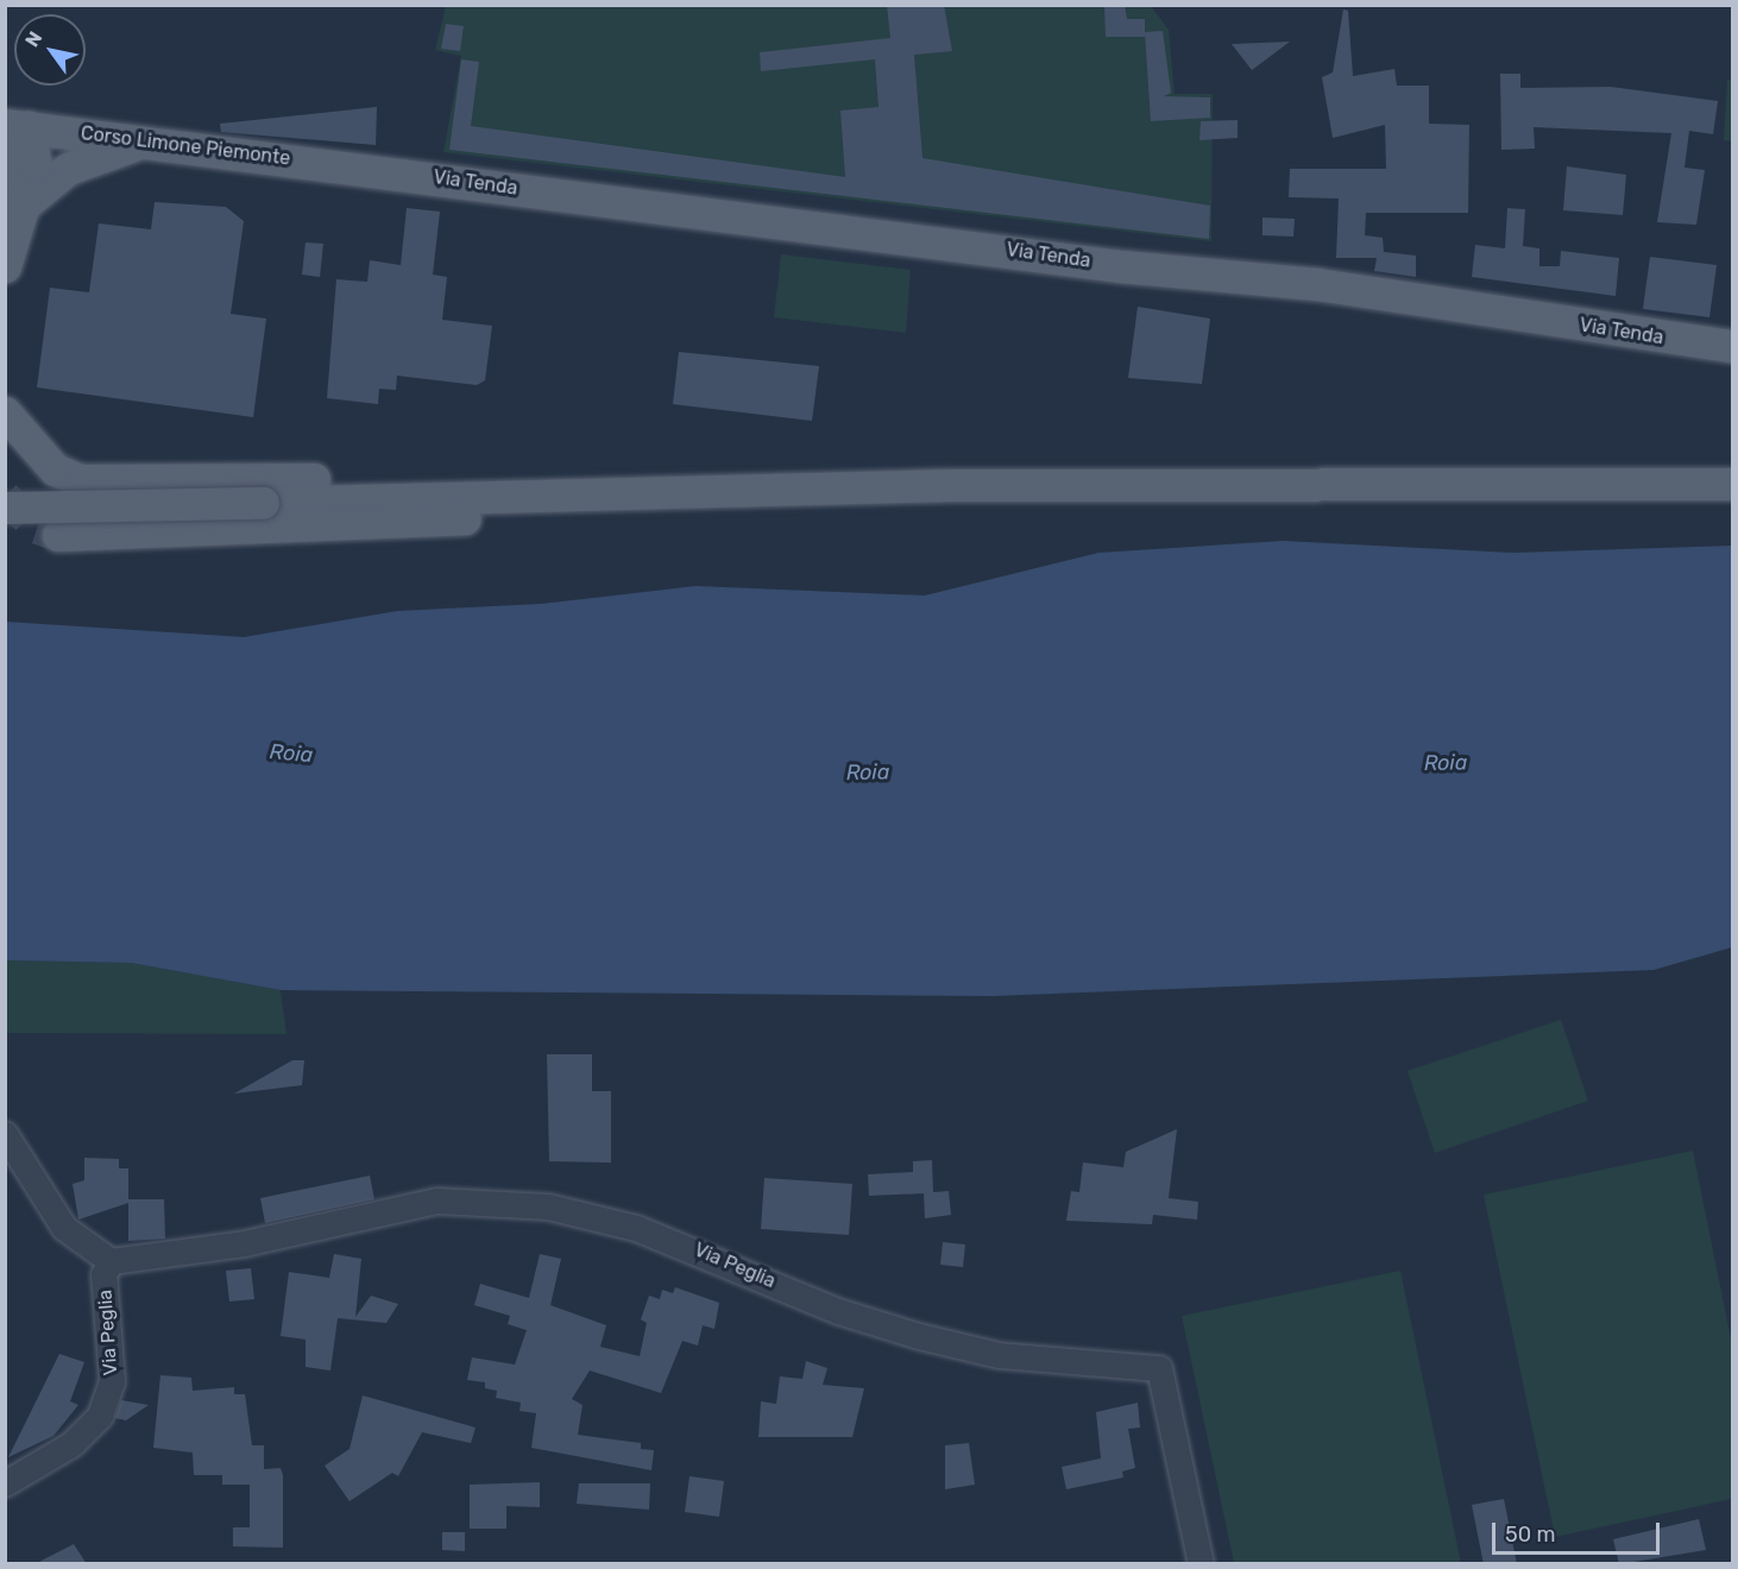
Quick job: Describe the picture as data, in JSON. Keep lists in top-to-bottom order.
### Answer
{
  "streets": {
    "main road": ["Corso Limone Piemonte", "Via Tenda"],
    "street": ["Via Peglia"]
  },
  "crossings": [
    ["Corso Limone Piemonte", "Via Tenda"]
  ],
  "water": ["Roia"],
  "scale_bar": "50 m",
  "north": "top left"
}
